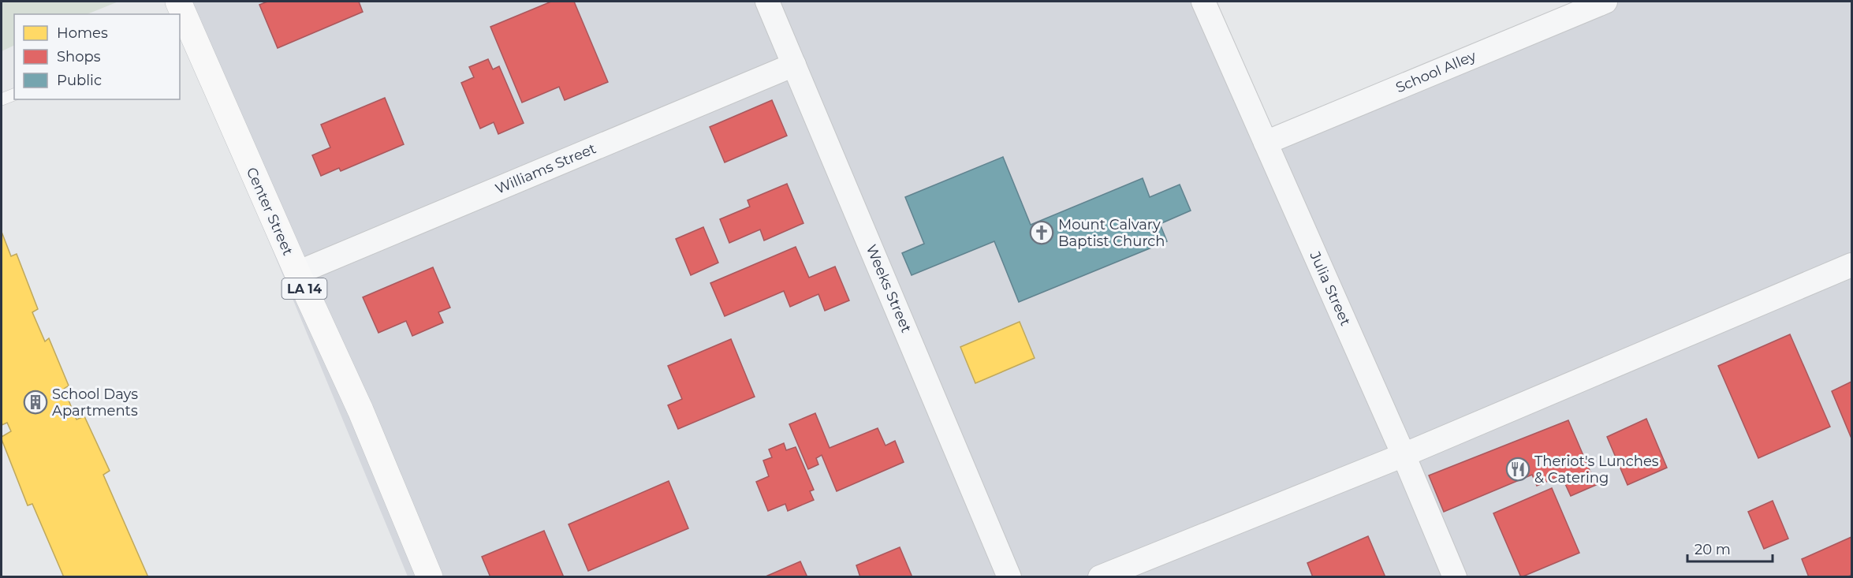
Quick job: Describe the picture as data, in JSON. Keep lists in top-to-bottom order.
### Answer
{
  "streets": {
    "main road": ["Center Street", "LA 14"],
    "street": [
      "School Alley",
      "Williams Street",
      "Weeks Street",
      "Julia Street"
    ]
  },
  "crossings": [
    ["School Alley", "Julia Street"],
    ["Williams Street", "Center Street"],
    ["Williams Street", "Weeks Street"]
  ],
  "places": {
    "church": ["Mount Calvary Baptist Church"],
    "building": ["School Days Apartments"],
    "restaurant": ["Theriot's Lunches & Catering"]
  },
  "legend": ["Homes", "Shops", "Public"],
  "scale_bar": "20 m"
}
